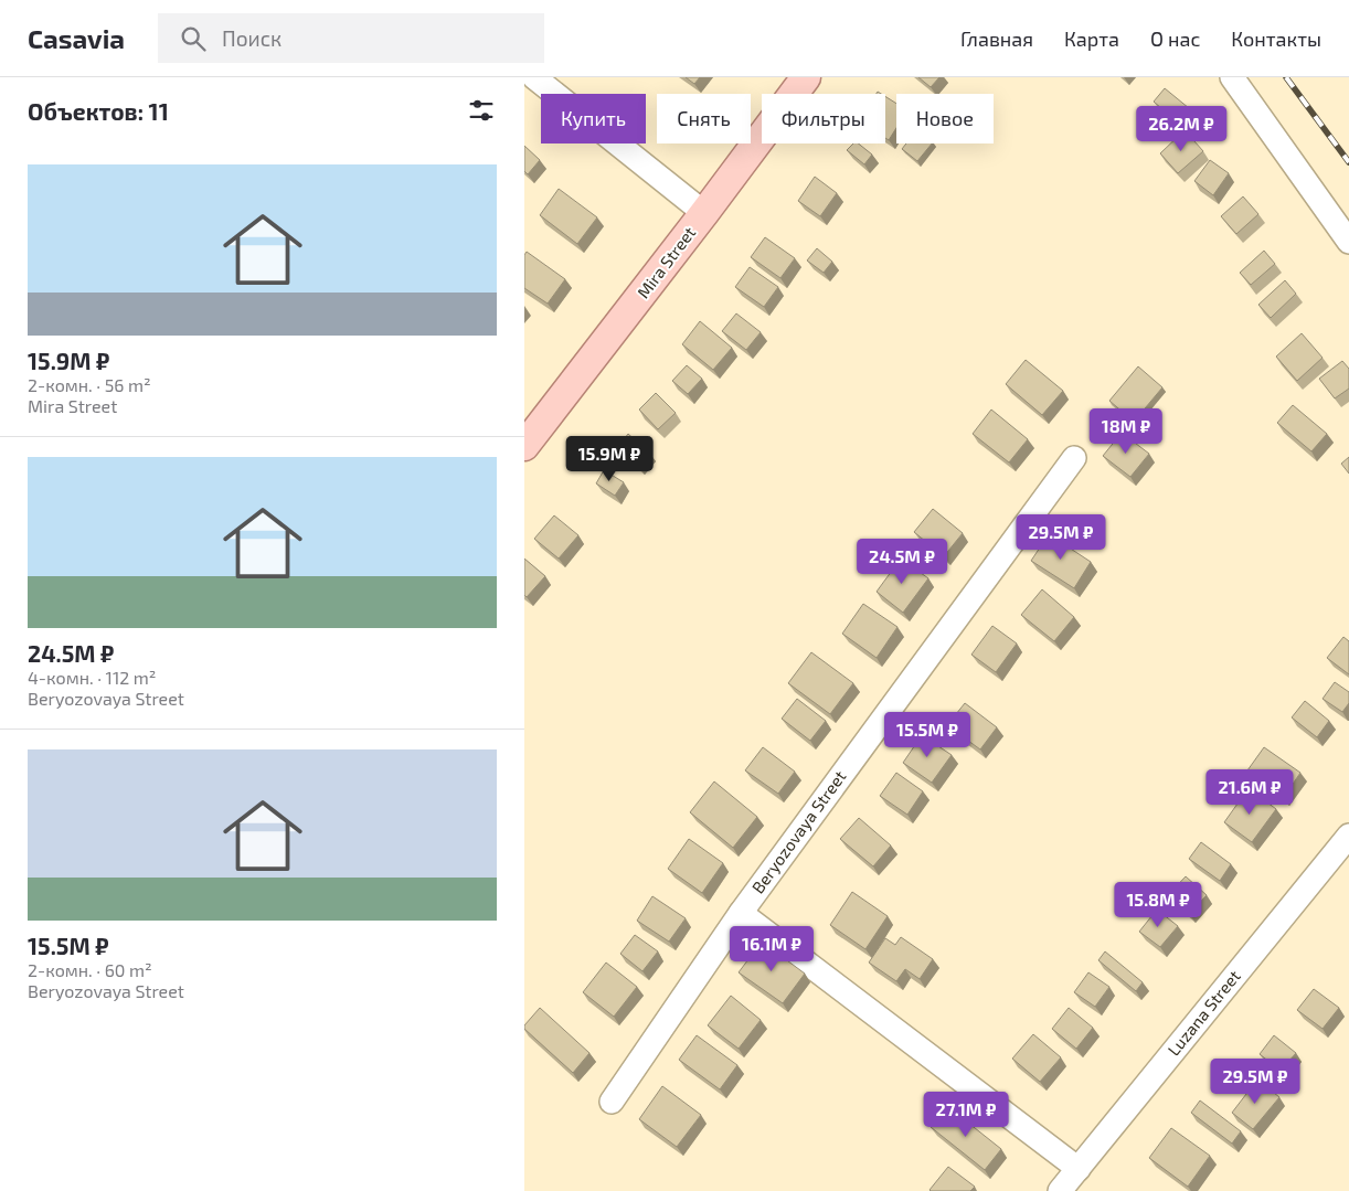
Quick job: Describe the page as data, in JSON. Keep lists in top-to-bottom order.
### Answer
{
  "streets": {
    "main road": ["Mira Street"],
    "street": ["Beryozovaya Street", "Luzana Street"]
  },
  "page": {
    "header": "Casavia",
    "search": "Поиск",
    "nav": [
      "Главная",
      "Карта",
      "О нас",
      "Контакты"
    ],
    "heading": "Объектов: 11",
    "chip": [
      "Купить",
      "Снять",
      "Фильтры",
      "Новое"
    ],
    "price": [
      "26.2M ₽",
      "18M ₽",
      "15.9M ₽",
      "29.5M ₽",
      "24.5M ₽",
      "15.5M ₽",
      "21.6M ₽",
      "15.8M ₽",
      "16.1M ₽",
      "29.5M ₽",
      "27.1M ₽"
    ],
    "list": [
      {
        "name": "15.9M ₽",
        "note": "2-комн. · 56 m² · Mira Street"
      },
      {
        "name": "24.5M ₽",
        "note": "4-комн. · 112 m² · Beryozovaya Street"
      },
      {
        "name": "15.5M ₽",
        "note": "2-комн. · 60 m² · Beryozovaya Street"
      }
    ]
  }
}
